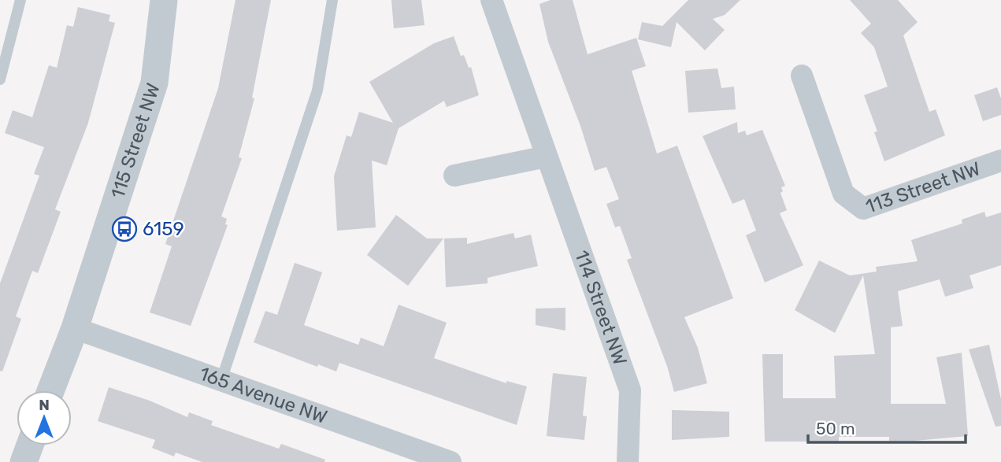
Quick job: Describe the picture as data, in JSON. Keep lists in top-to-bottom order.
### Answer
{
  "streets": {
    "street": [
      "115 Street NW",
      "113 Street NW",
      "114 Street NW",
      "165 Avenue NW"
    ]
  },
  "crossings": [
    ["115 Street NW", "165 Avenue NW"]
  ],
  "places": {
    "bus stop": ["6159"]
  },
  "scale_bar": "50 m",
  "north": "top"
}
